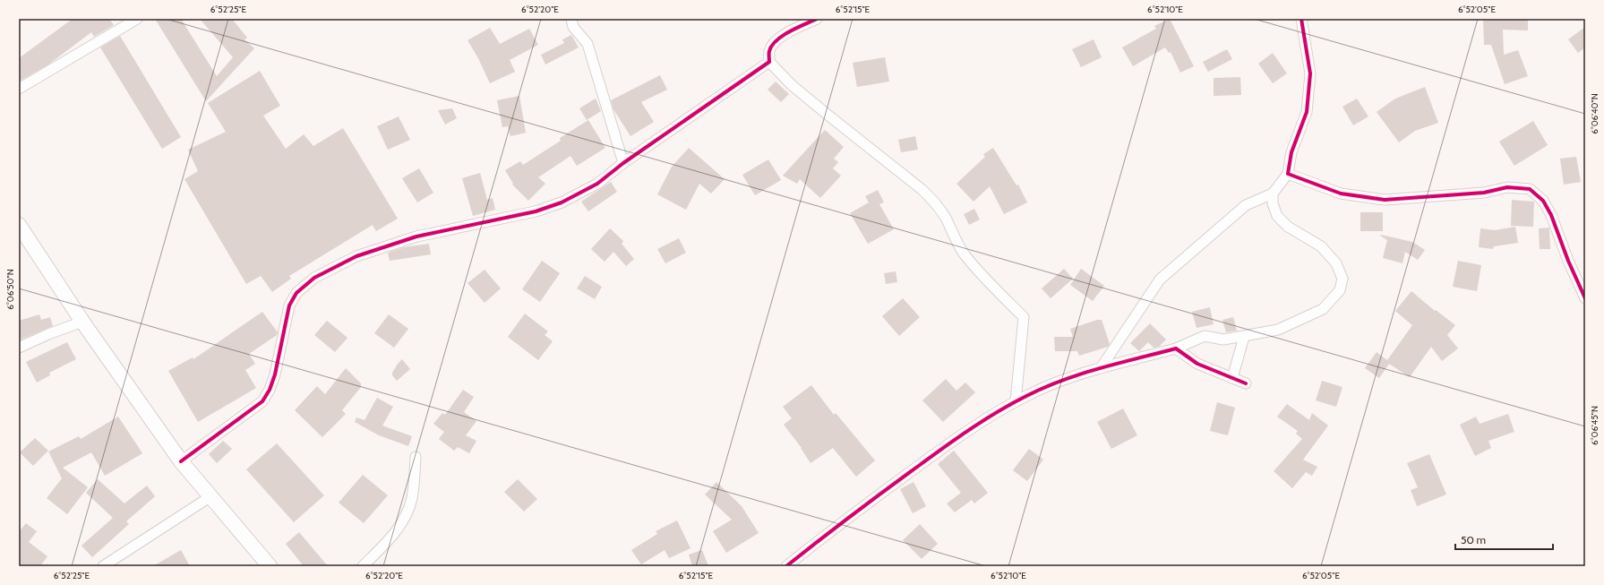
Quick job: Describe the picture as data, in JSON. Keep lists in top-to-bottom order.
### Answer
{
  "scale_bar": "50 m",
  "coordinates": [
    "6°52'25\"E",
    "6°52'20\"E",
    "6°52'15\"E",
    "6°52'10\"E",
    "6°52'05\"E",
    "6°06'40\"N",
    "6°06'50\"N",
    "6°06'45\"N"
  ]
}
